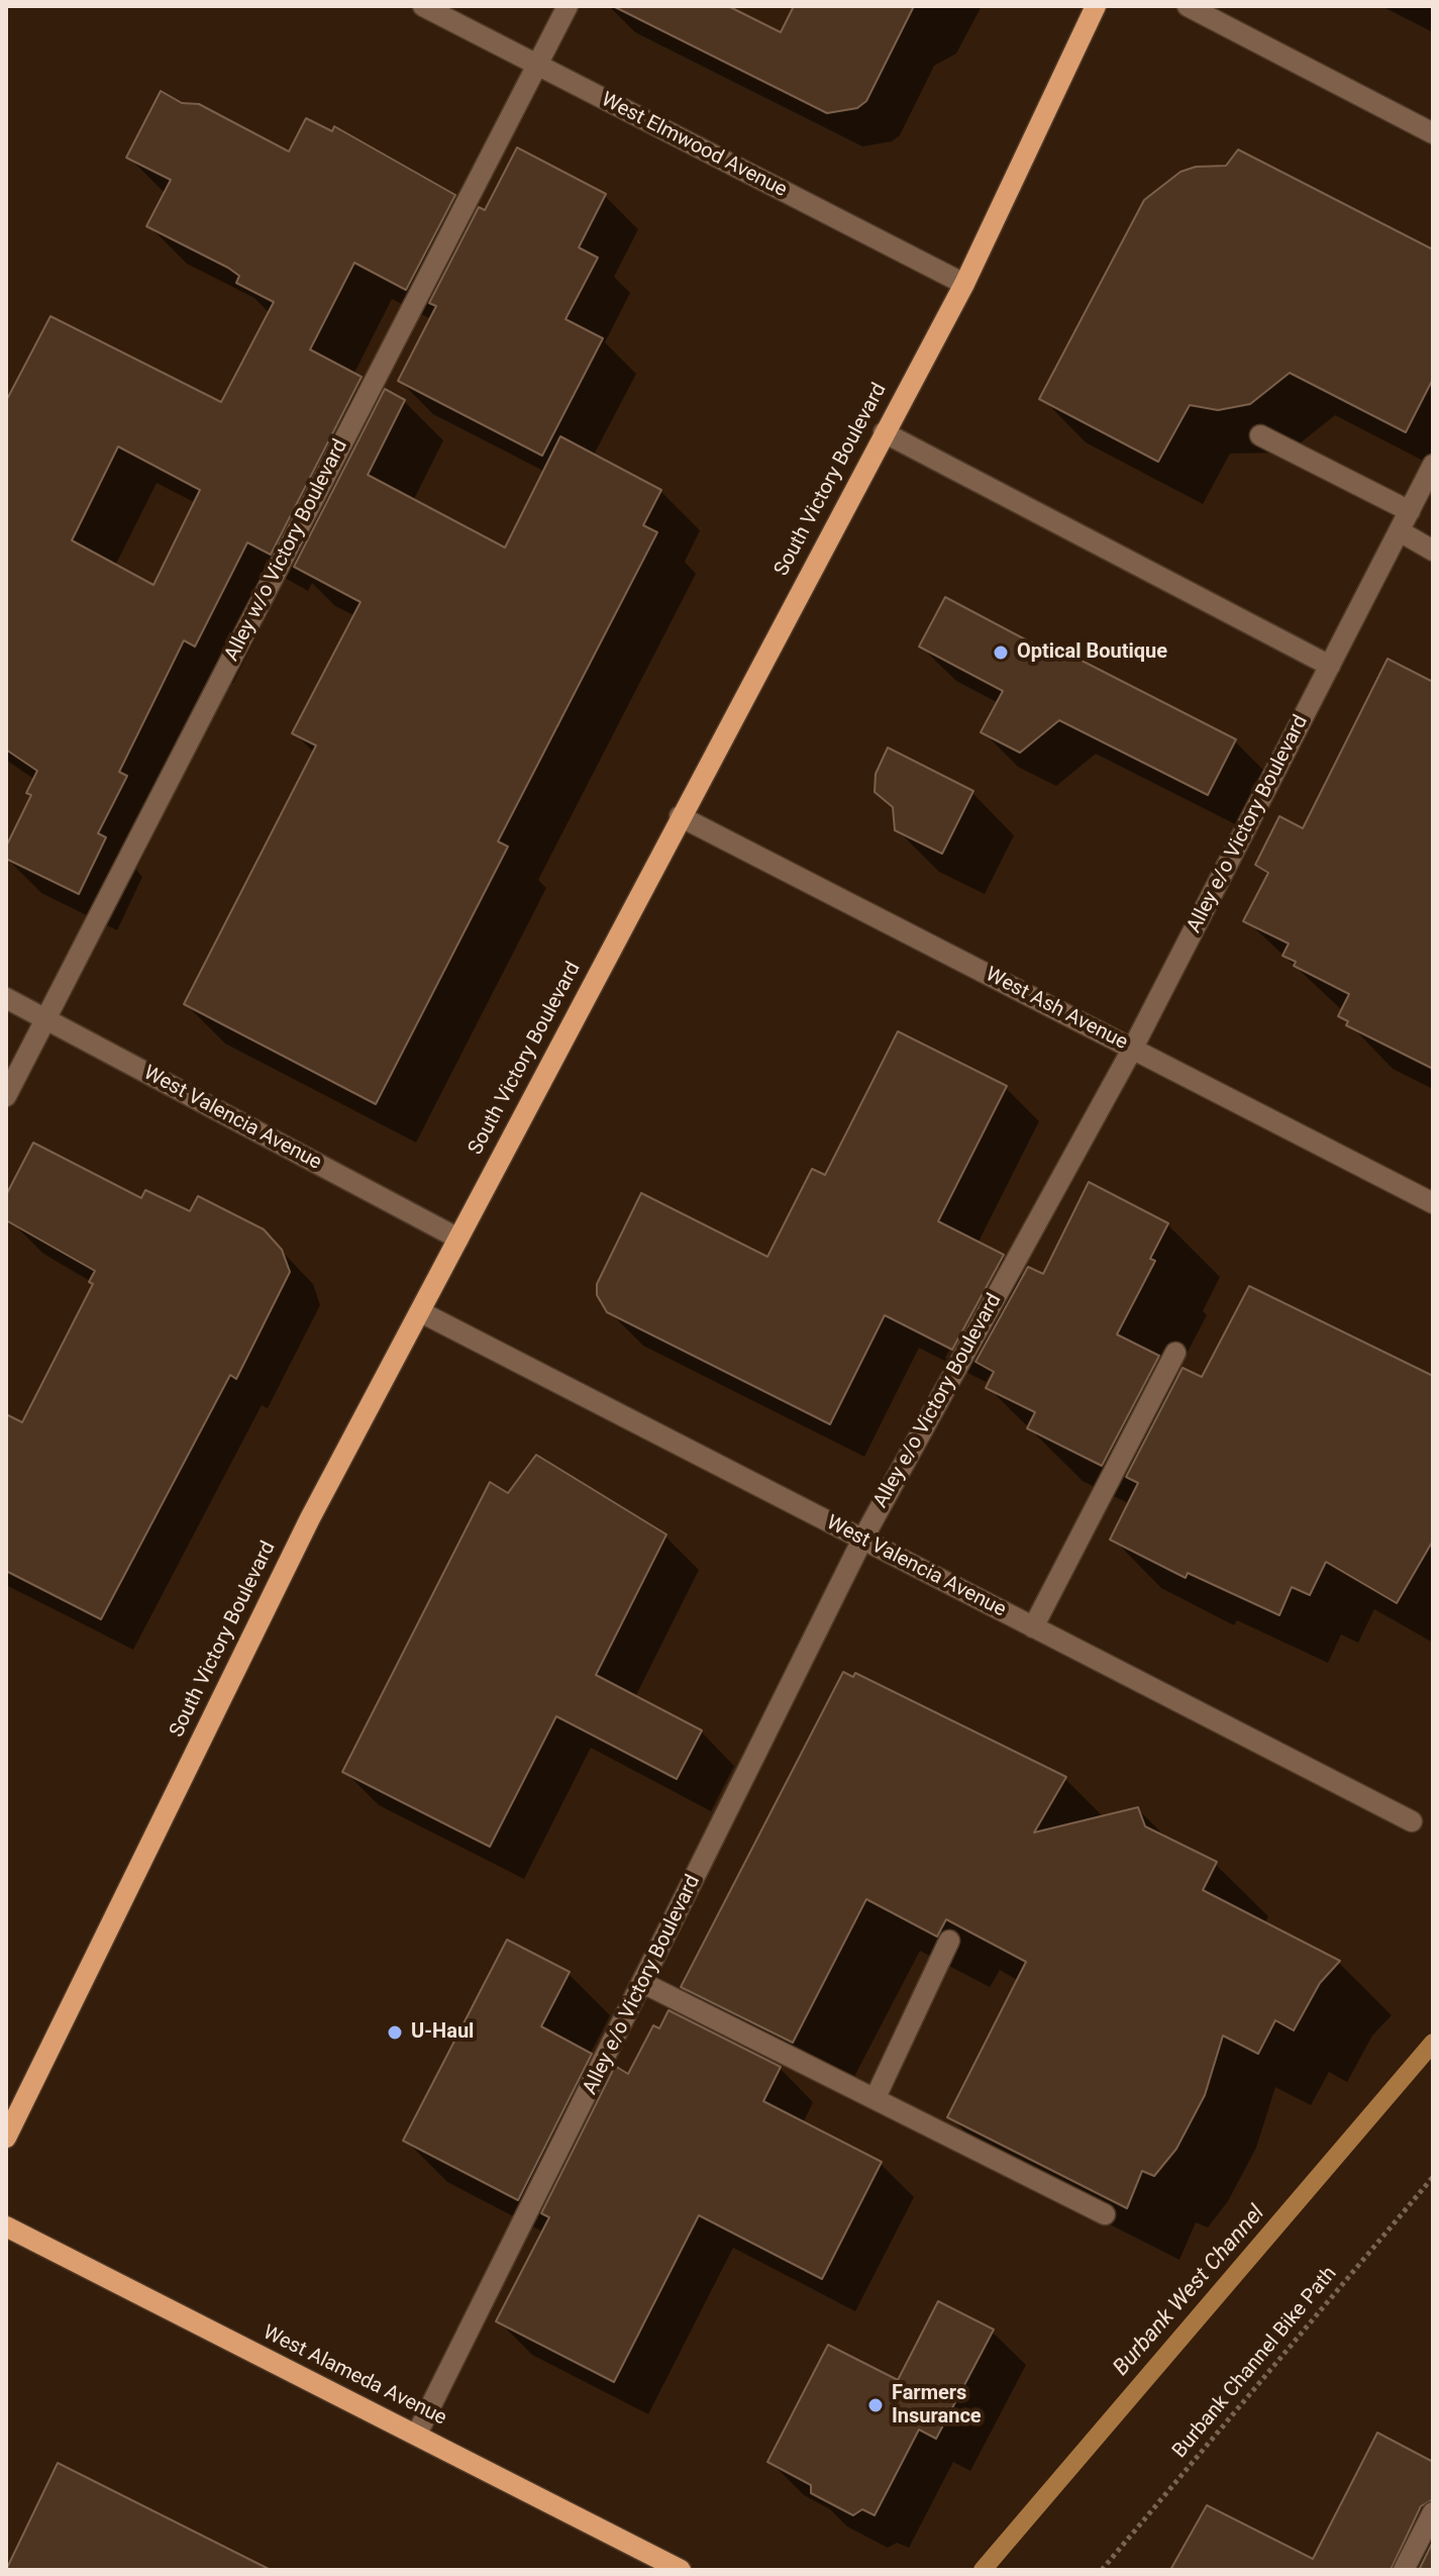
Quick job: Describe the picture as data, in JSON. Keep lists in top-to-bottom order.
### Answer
{
  "streets": {
    "main road": ["South Victory Boulevard", "West Alameda Avenue"],
    "street": [
      "West Elmwood Avenue",
      "Alley w/o Victory Boulevard",
      "Alley e/o Victory Boulevard",
      "West Ash Avenue",
      "West Valencia Avenue"
    ],
    "path": ["Burbank Channel Bike Path"]
  },
  "crossings": [
    ["West Elmwood Avenue", "South Victory Boulevard"],
    ["West Elmwood Avenue", "Alley w/o Victory Boulevard"],
    ["South Victory Boulevard", "West Ash Avenue"],
    ["South Victory Boulevard", "West Valencia Avenue"],
    ["Alley w/o Victory Boulevard", "West Valencia Avenue"],
    ["Alley e/o Victory Boulevard", "West Ash Avenue"],
    ["Alley e/o Victory Boulevard", "West Valencia Avenue"],
    ["Alley e/o Victory Boulevard", "West Alameda Avenue"]
  ],
  "water": ["Burbank West Channel"],
  "places": ["Optical Boutique", "U-Haul", "Farmers Insurance"]
}
